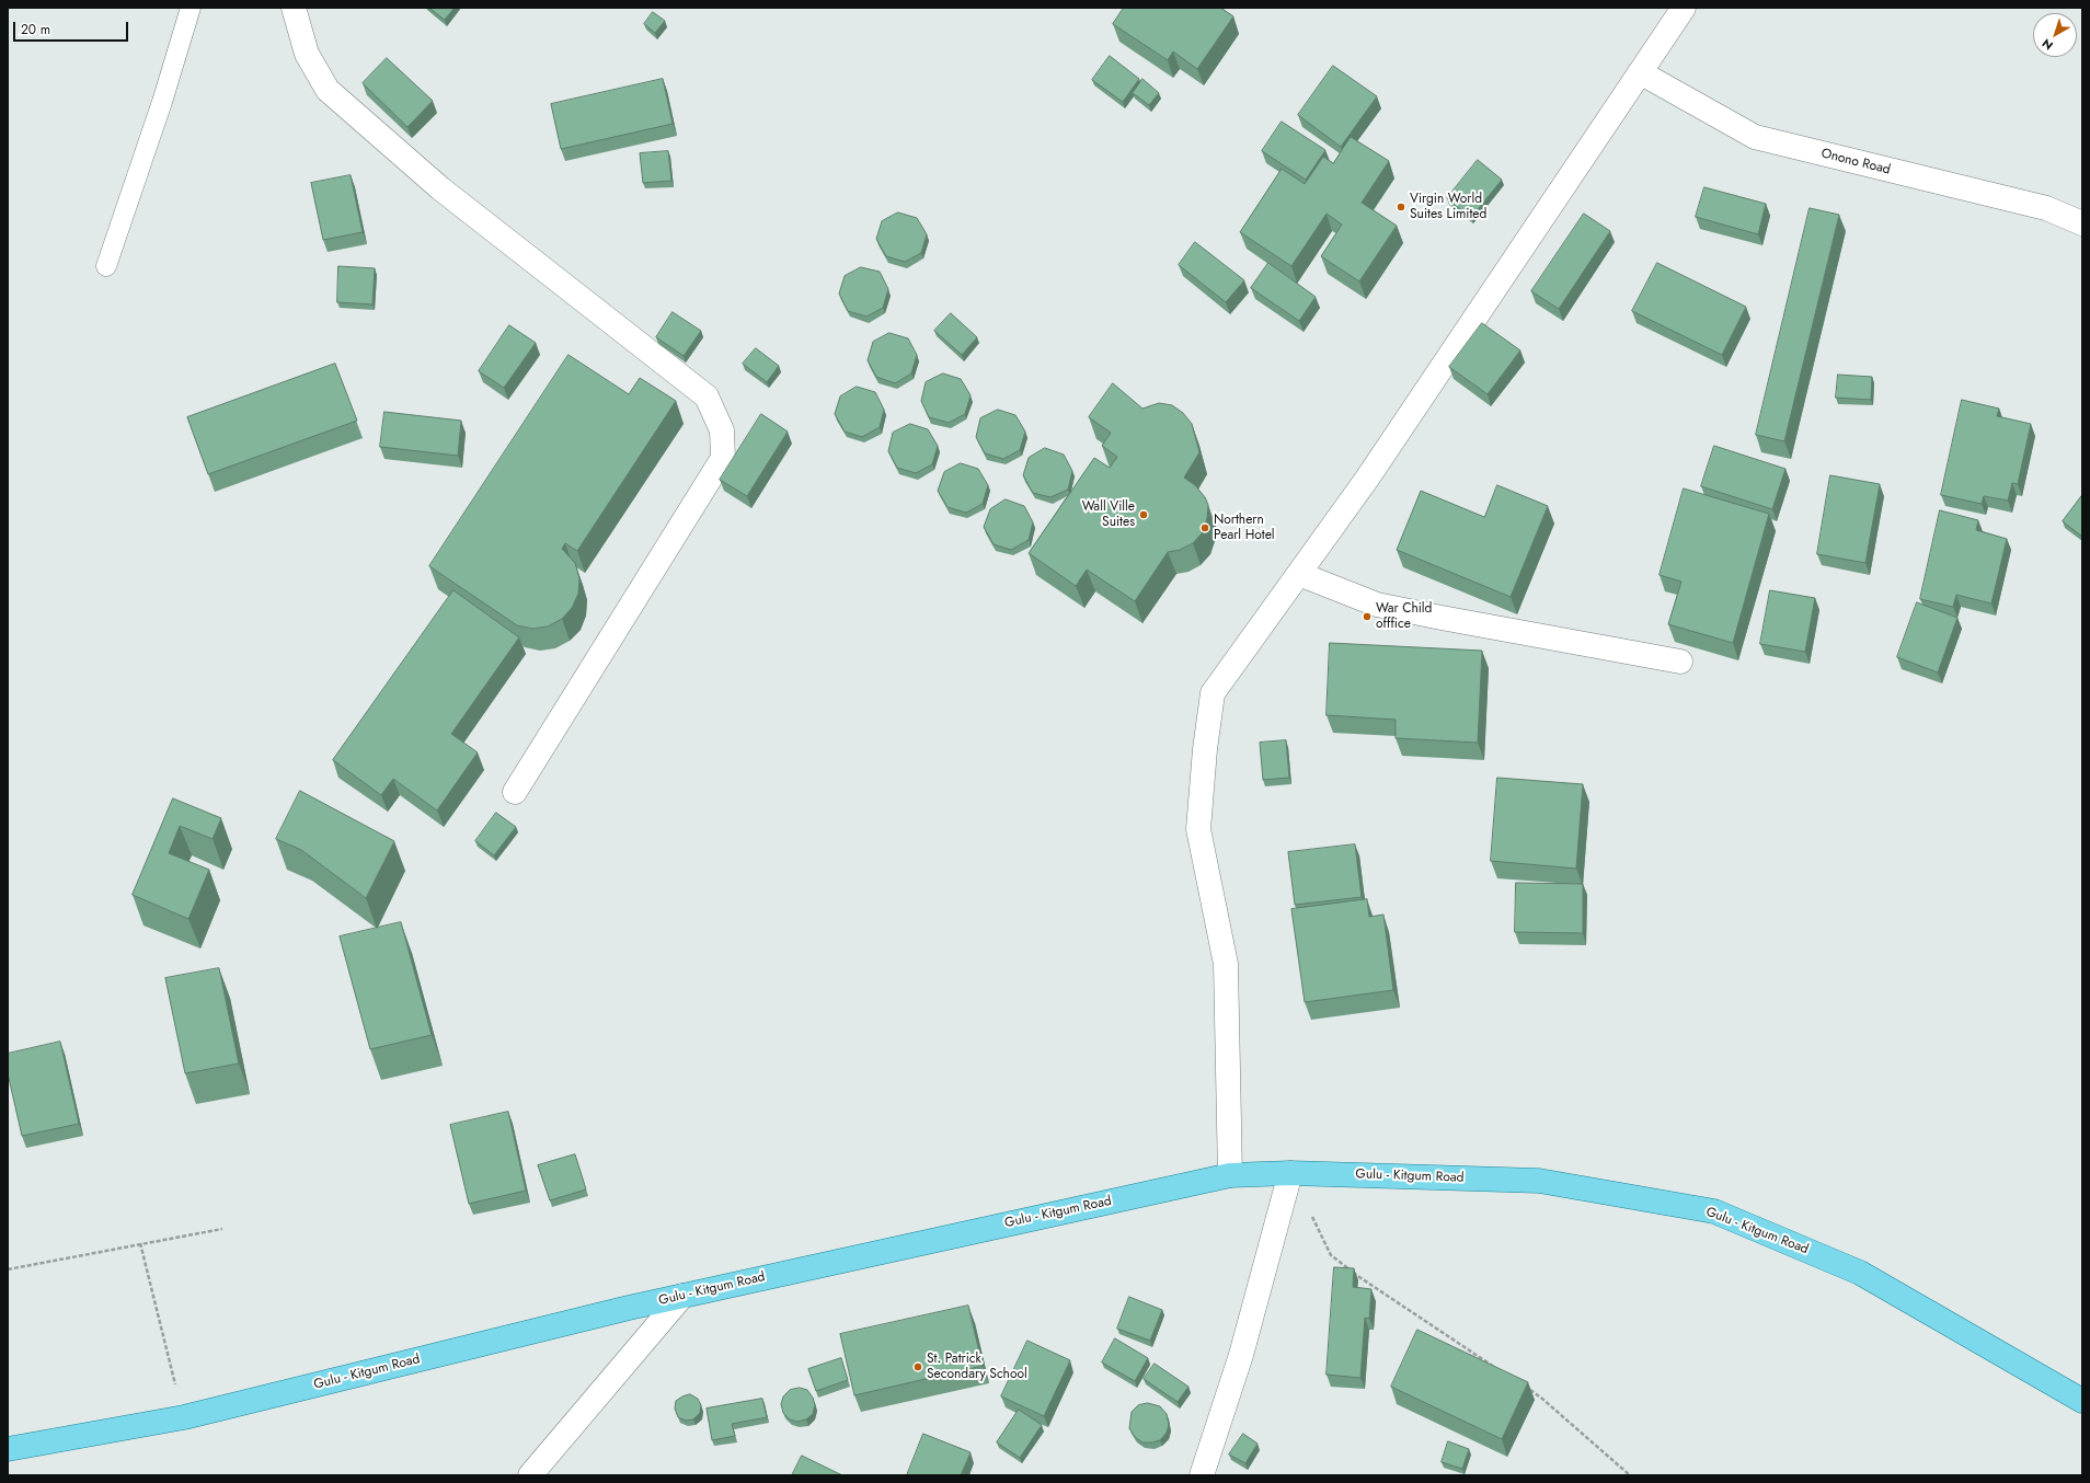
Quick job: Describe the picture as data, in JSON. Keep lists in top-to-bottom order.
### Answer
{
  "streets": {
    "main road": ["Gulu - Kitgum Road"],
    "street": ["Onono Road"]
  },
  "places": [
    "Virgin World Suites Limited",
    "Wall Ville Suites",
    "Northern Pearl Hotel",
    "War Child offfice",
    "St. Patrick Secondary School"
  ],
  "scale_bar": "20 m",
  "north": "bottom left"
}
